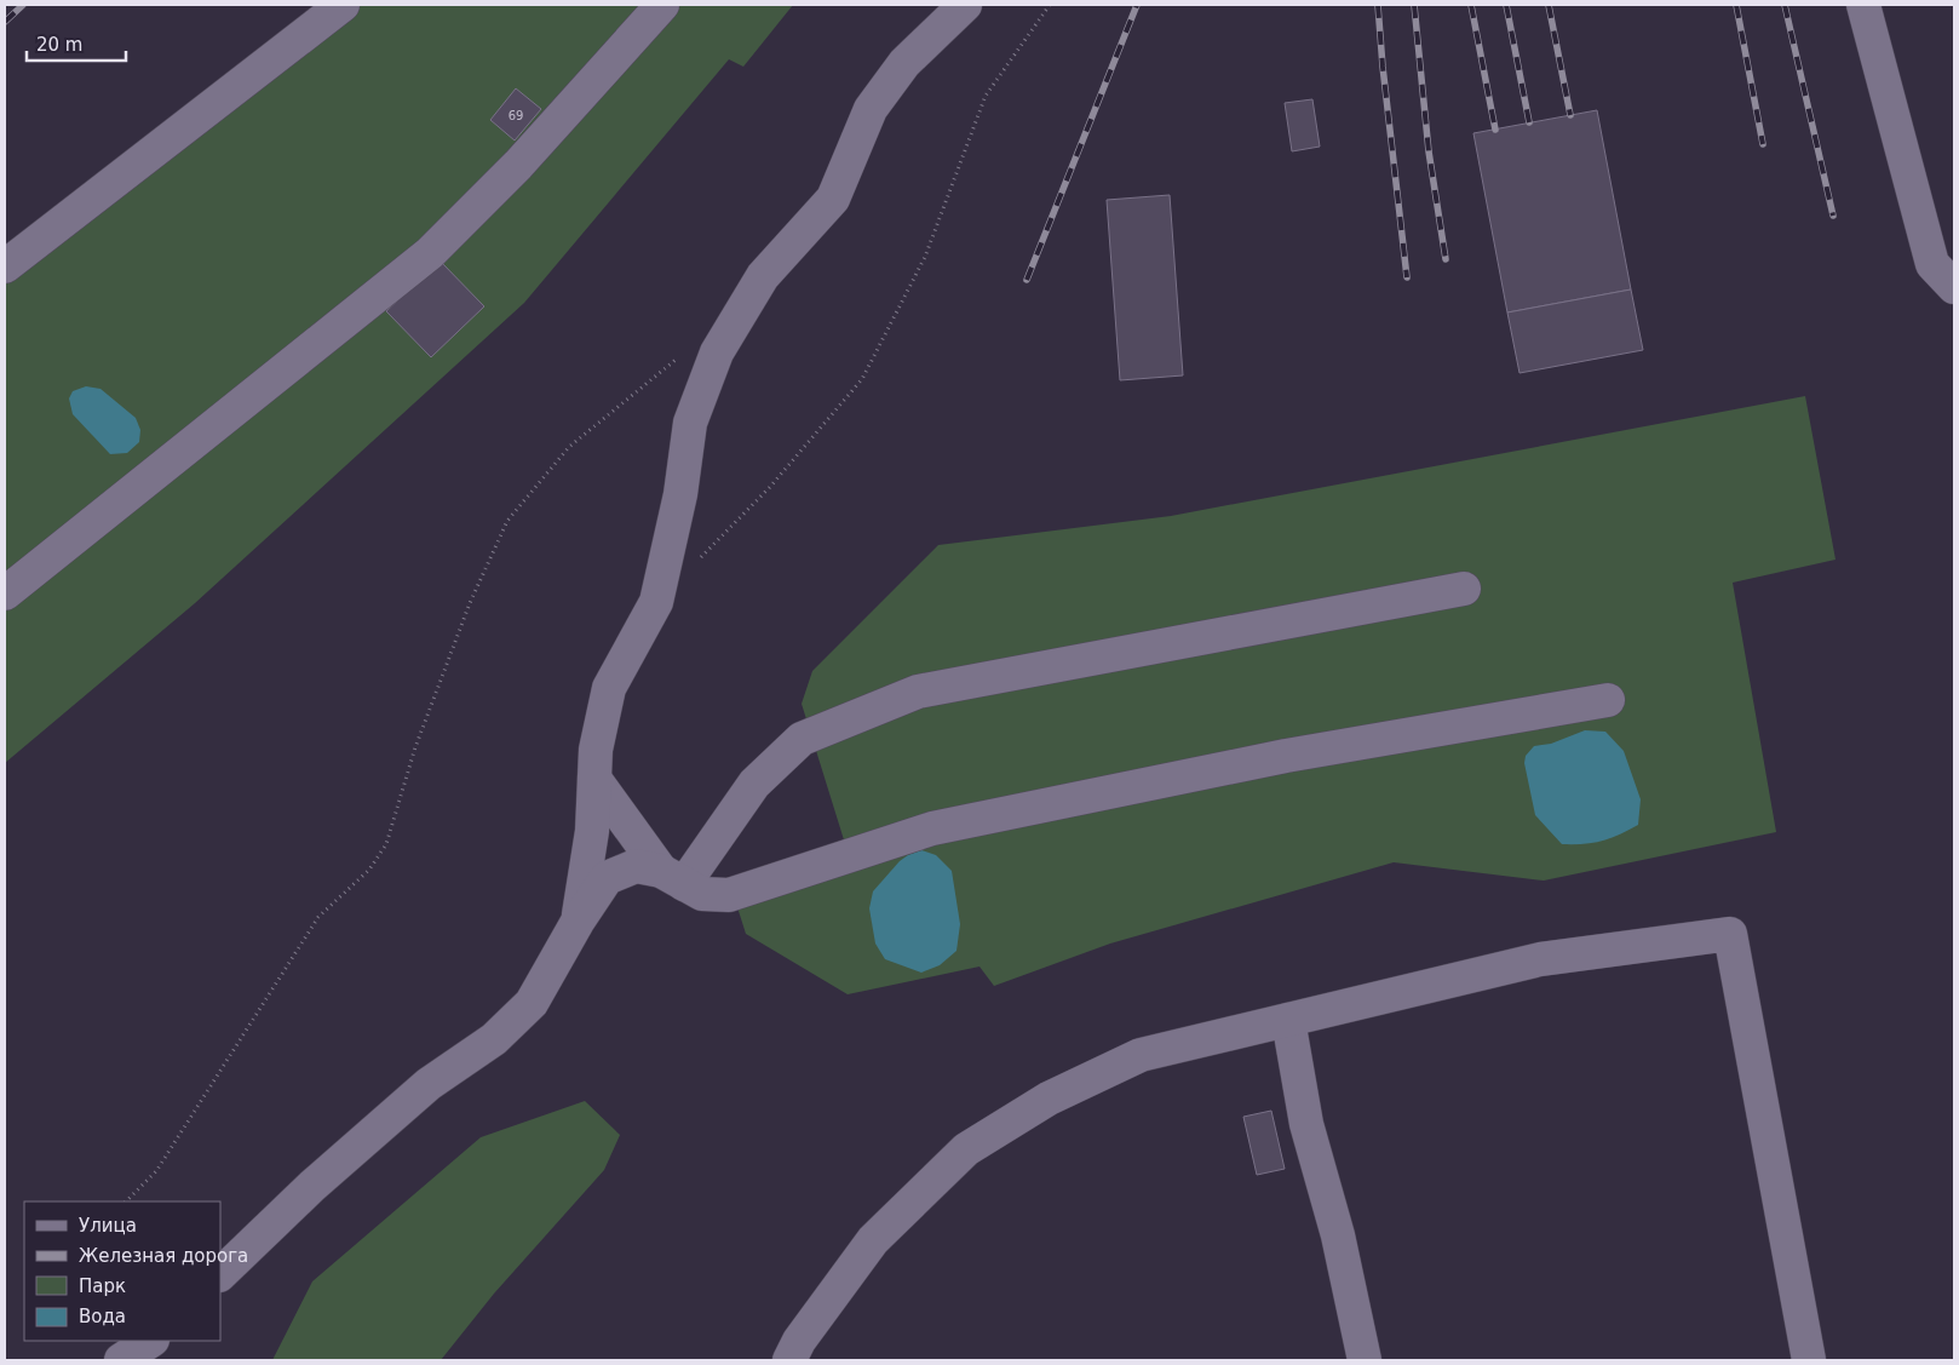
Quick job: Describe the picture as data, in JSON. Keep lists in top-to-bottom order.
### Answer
{
  "house_numbers": ["69"],
  "legend": [
    "Улица",
    "Железная дорога",
    "Парк",
    "Вода"
  ],
  "scale_bar": "20 m"
}
